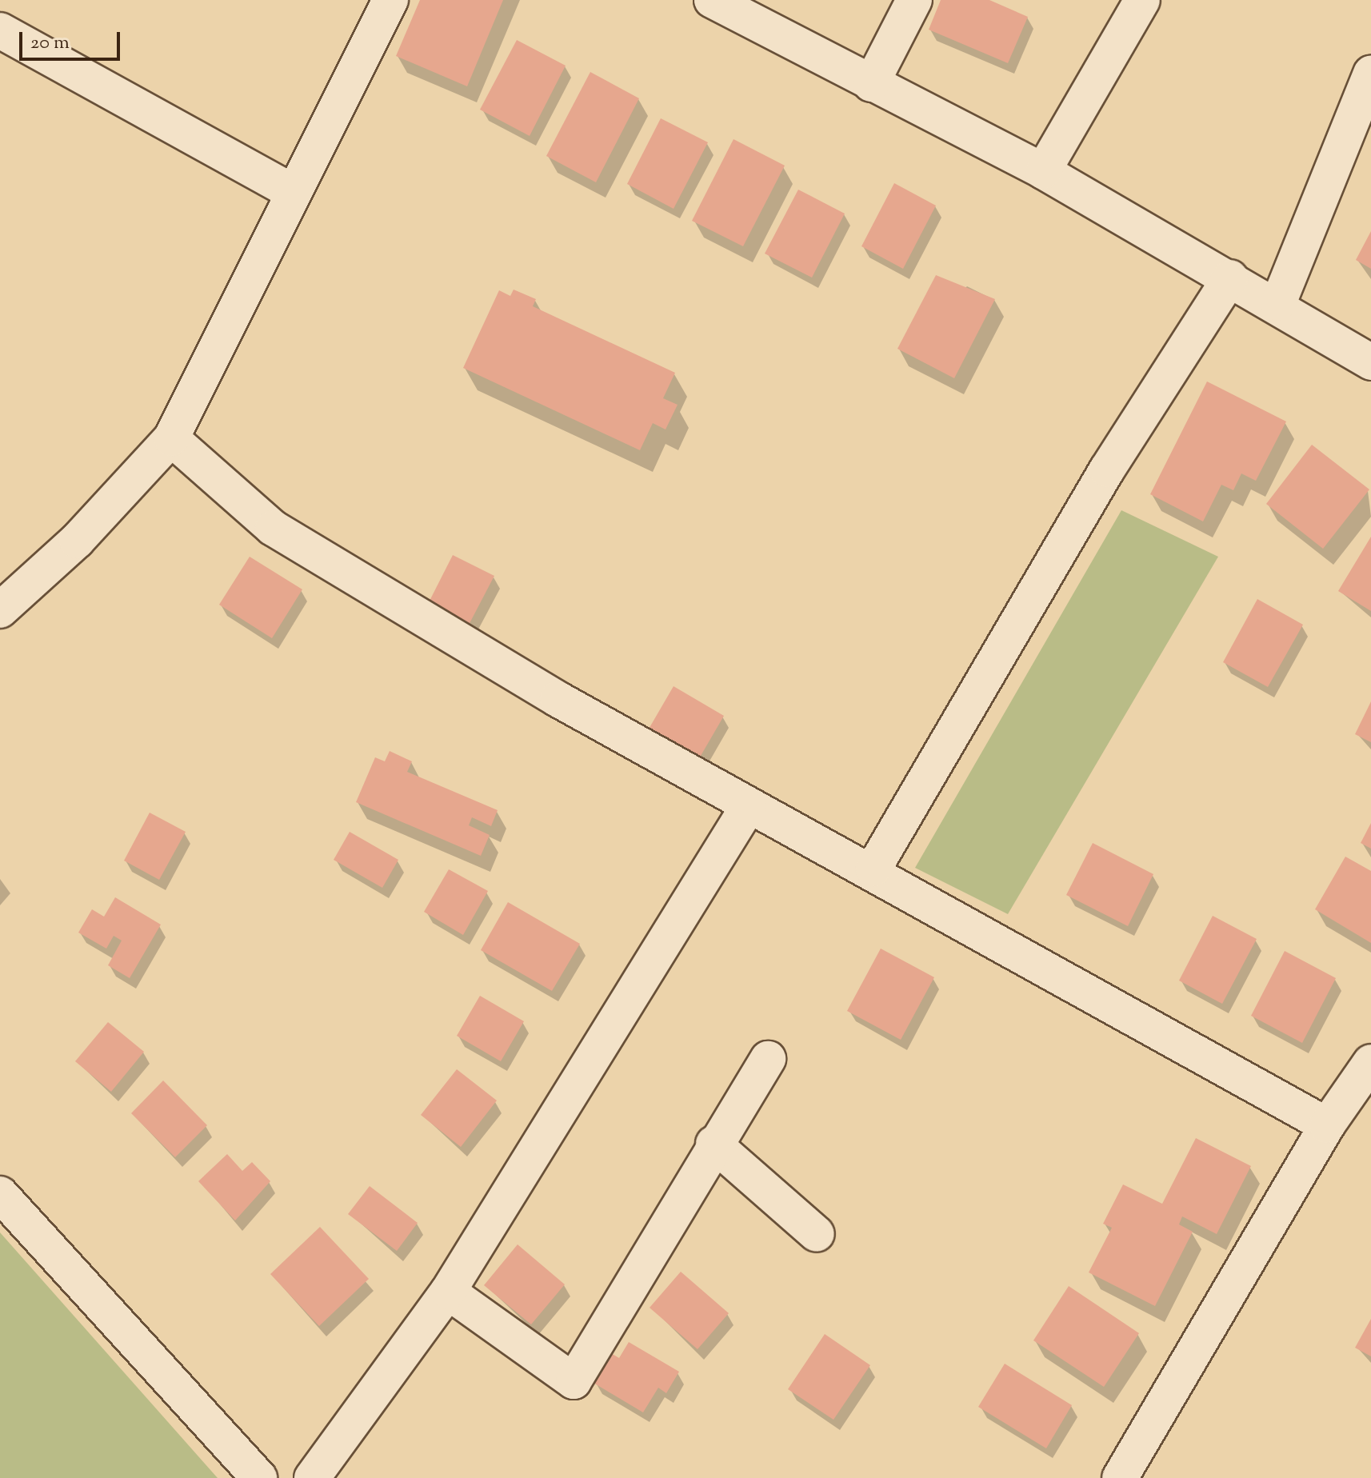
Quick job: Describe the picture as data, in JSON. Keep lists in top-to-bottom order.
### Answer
{
  "scale_bar": "20 m"
}
